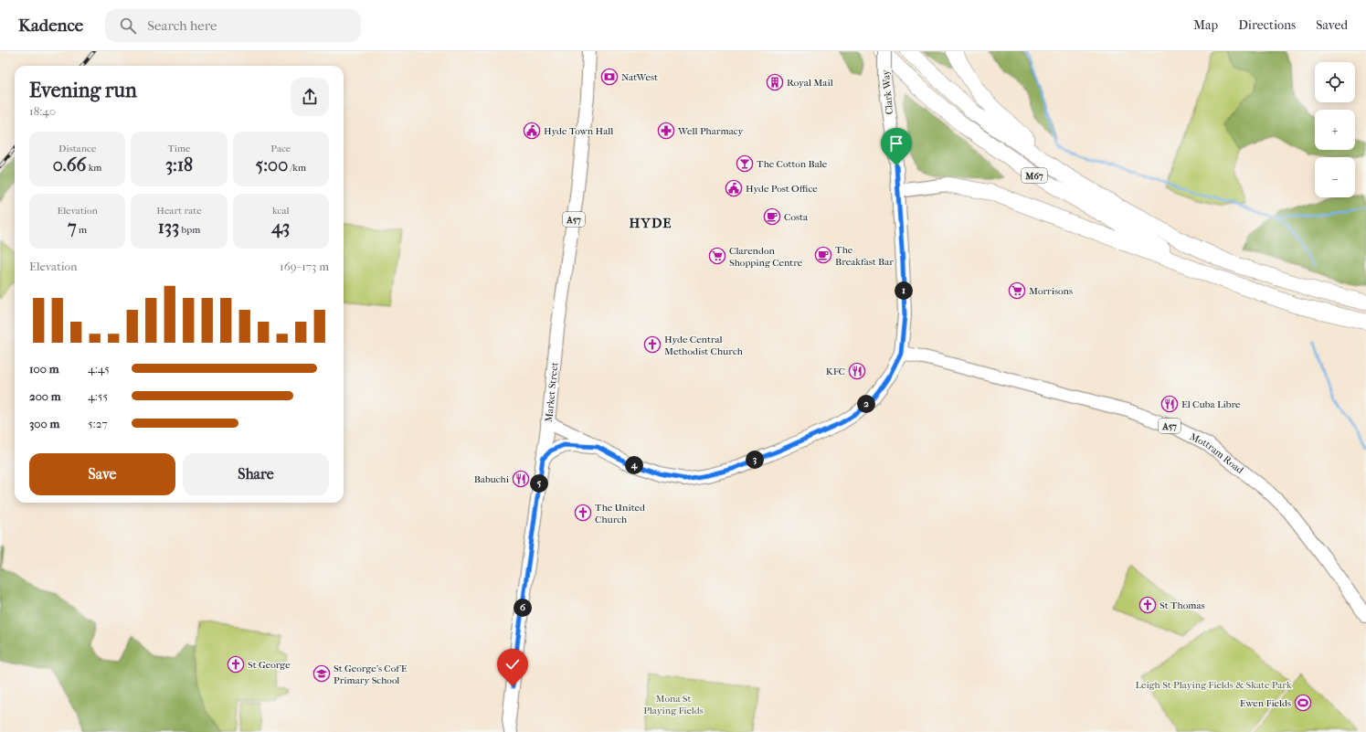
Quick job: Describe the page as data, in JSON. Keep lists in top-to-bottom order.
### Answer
{
  "streets": {
    "highway": ["M67"],
    "main road": [
      "Clark Way",
      "A57",
      "Market Street",
      "Mottram Road"
    ]
  },
  "crossings": [
    ["Clark Way", "M67"],
    ["Clark Way", "Mottram Road"]
  ],
  "districts": ["HYDE"],
  "parks": ["Leigh St Playing Fields & Skate Park", "Mona St Playing Fields"],
  "places": {
    "bank": ["NatWest"],
    "building": ["Royal Mail"],
    "public building": ["Hyde Town Hall", "Hyde Post Office"],
    "pharmacy": ["Well Pharmacy"],
    "bar": ["The Cotton Bale"],
    "cafe": ["Costa", "The Breakfast Bar"],
    "supermarket": ["Clarendon Shopping Centre", "Morrisons"],
    "church": [
      "Hyde Central Methodist Church",
      "The United Church",
      "St Thomas",
      "St George"
    ],
    "restaurant": ["KFC", "El Cuba Libre", "Babuchi"],
    "school or university": ["St George's CofE Primary School"],
    "sports": ["Ewen Fields"]
  },
  "page": {
    "header": "Kadence",
    "search": "Search here",
    "nav": ["Map", "Directions", "Saved"],
    "map_buttons": ["+", "−"],
    "heading": ["Evening run", "18:40"],
    "stats": [
      ["Distance", "0.66 km"],
      ["Time", "3:18"],
      ["Pace", "5:00 /km"],
      ["Elevation", "7 m"],
      ["Heart rate", "133 bpm"],
      ["kcal", "43"]
    ],
    "chart": ["Elevation", "169–173 m"],
    "pins": [
      "1",
      "2",
      "3",
      "4",
      "5",
      "6"
    ],
    "list": [
      {
        "name": "100 m",
        "note": "4:45"
      },
      {
        "name": "200 m",
        "note": "4:55"
      },
      {
        "name": "300 m",
        "note": "5:27"
      }
    ],
    "buttons": ["Save", "Share"]
  }
}
